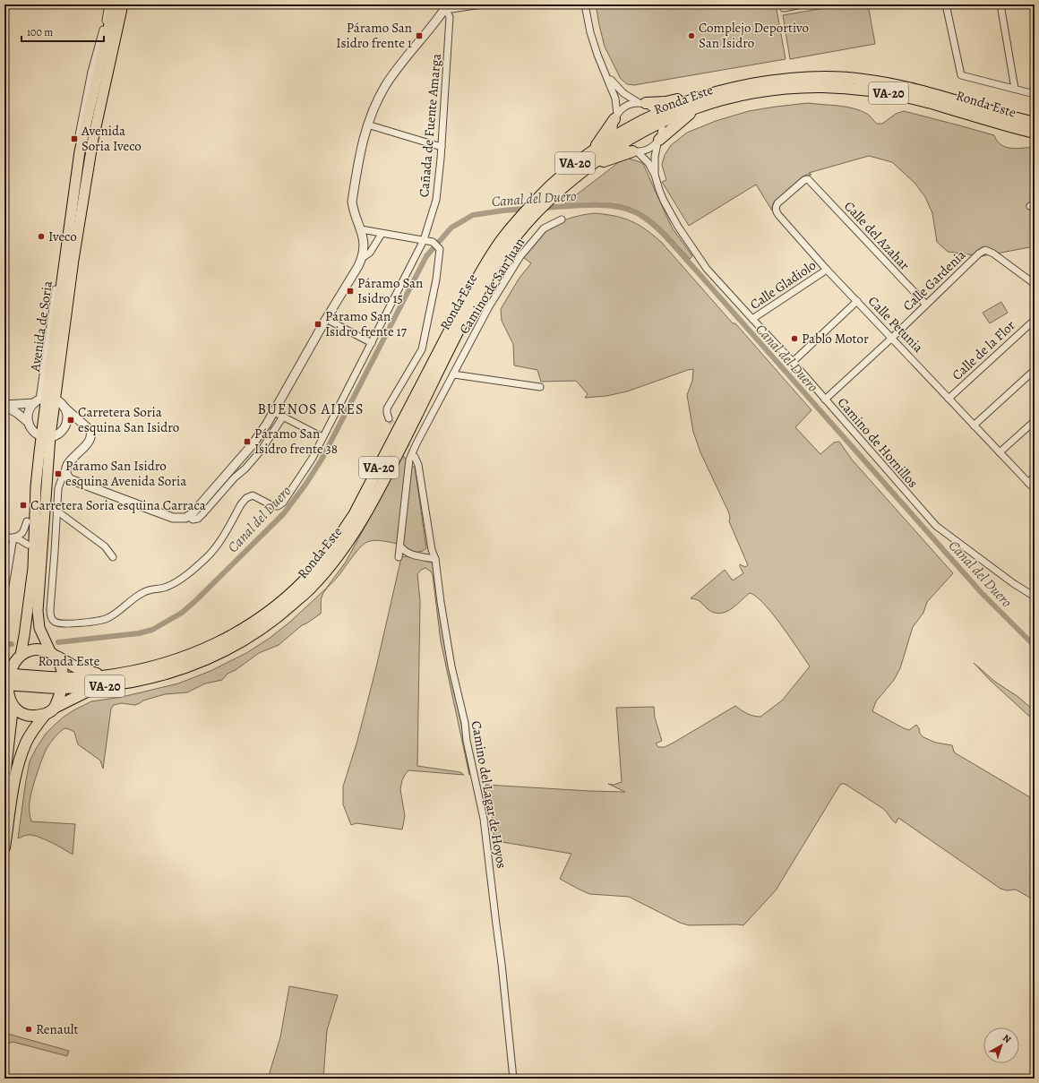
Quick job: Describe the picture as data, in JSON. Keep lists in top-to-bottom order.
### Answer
{
  "streets": {
    "highway": ["VA-20", "Ronda Este"],
    "main road": ["Avenida de Soria"],
    "street": [
      "Cañada de Fuente Amarga",
      "Calle del Azahar",
      "Calle Gardenia",
      "Calle Gladiolo",
      "Camino de San Juan",
      "Calle Petunia",
      "Calle de la Flor",
      "Camino de Hornillos",
      "Camino del Lagar de Hoyos"
    ]
  },
  "crossings": [
    ["Ronda Este", "Camino de Hornillos"],
    ["Calle del Azahar", "Calle Gardenia"],
    ["Calle del Azahar", "Calle Petunia"],
    ["Calle Gardenia", "Calle Petunia"],
    ["Calle Gardenia", "Camino de Hornillos"],
    ["Calle Gladiolo", "Calle Petunia"],
    ["Calle Gladiolo", "Camino de Hornillos"],
    ["Calle Petunia", "Calle de la Flor"]
  ],
  "districts": ["BUENOS AIRES"],
  "water": ["Canal del Duero"],
  "places": {
    "transit": [
      "Páramo San Isidro frente 1",
      "Avenida Soria Iveco",
      "Páramo San Isidro 15",
      "Páramo San Isidro frente 17",
      "Carretera Soria esquina San Isidro",
      "Páramo San Isidro frente 38",
      "Páramo San Isidro esquina Avenida Soria",
      "Carretera Soria esquina Carraca"
    ],
    "other": [
      "Complejo Deportivo San Isidro",
      "Iveco",
      "Pablo Motor",
      "Renault"
    ]
  },
  "scale_bar": "100 m",
  "north": "top right"
}
